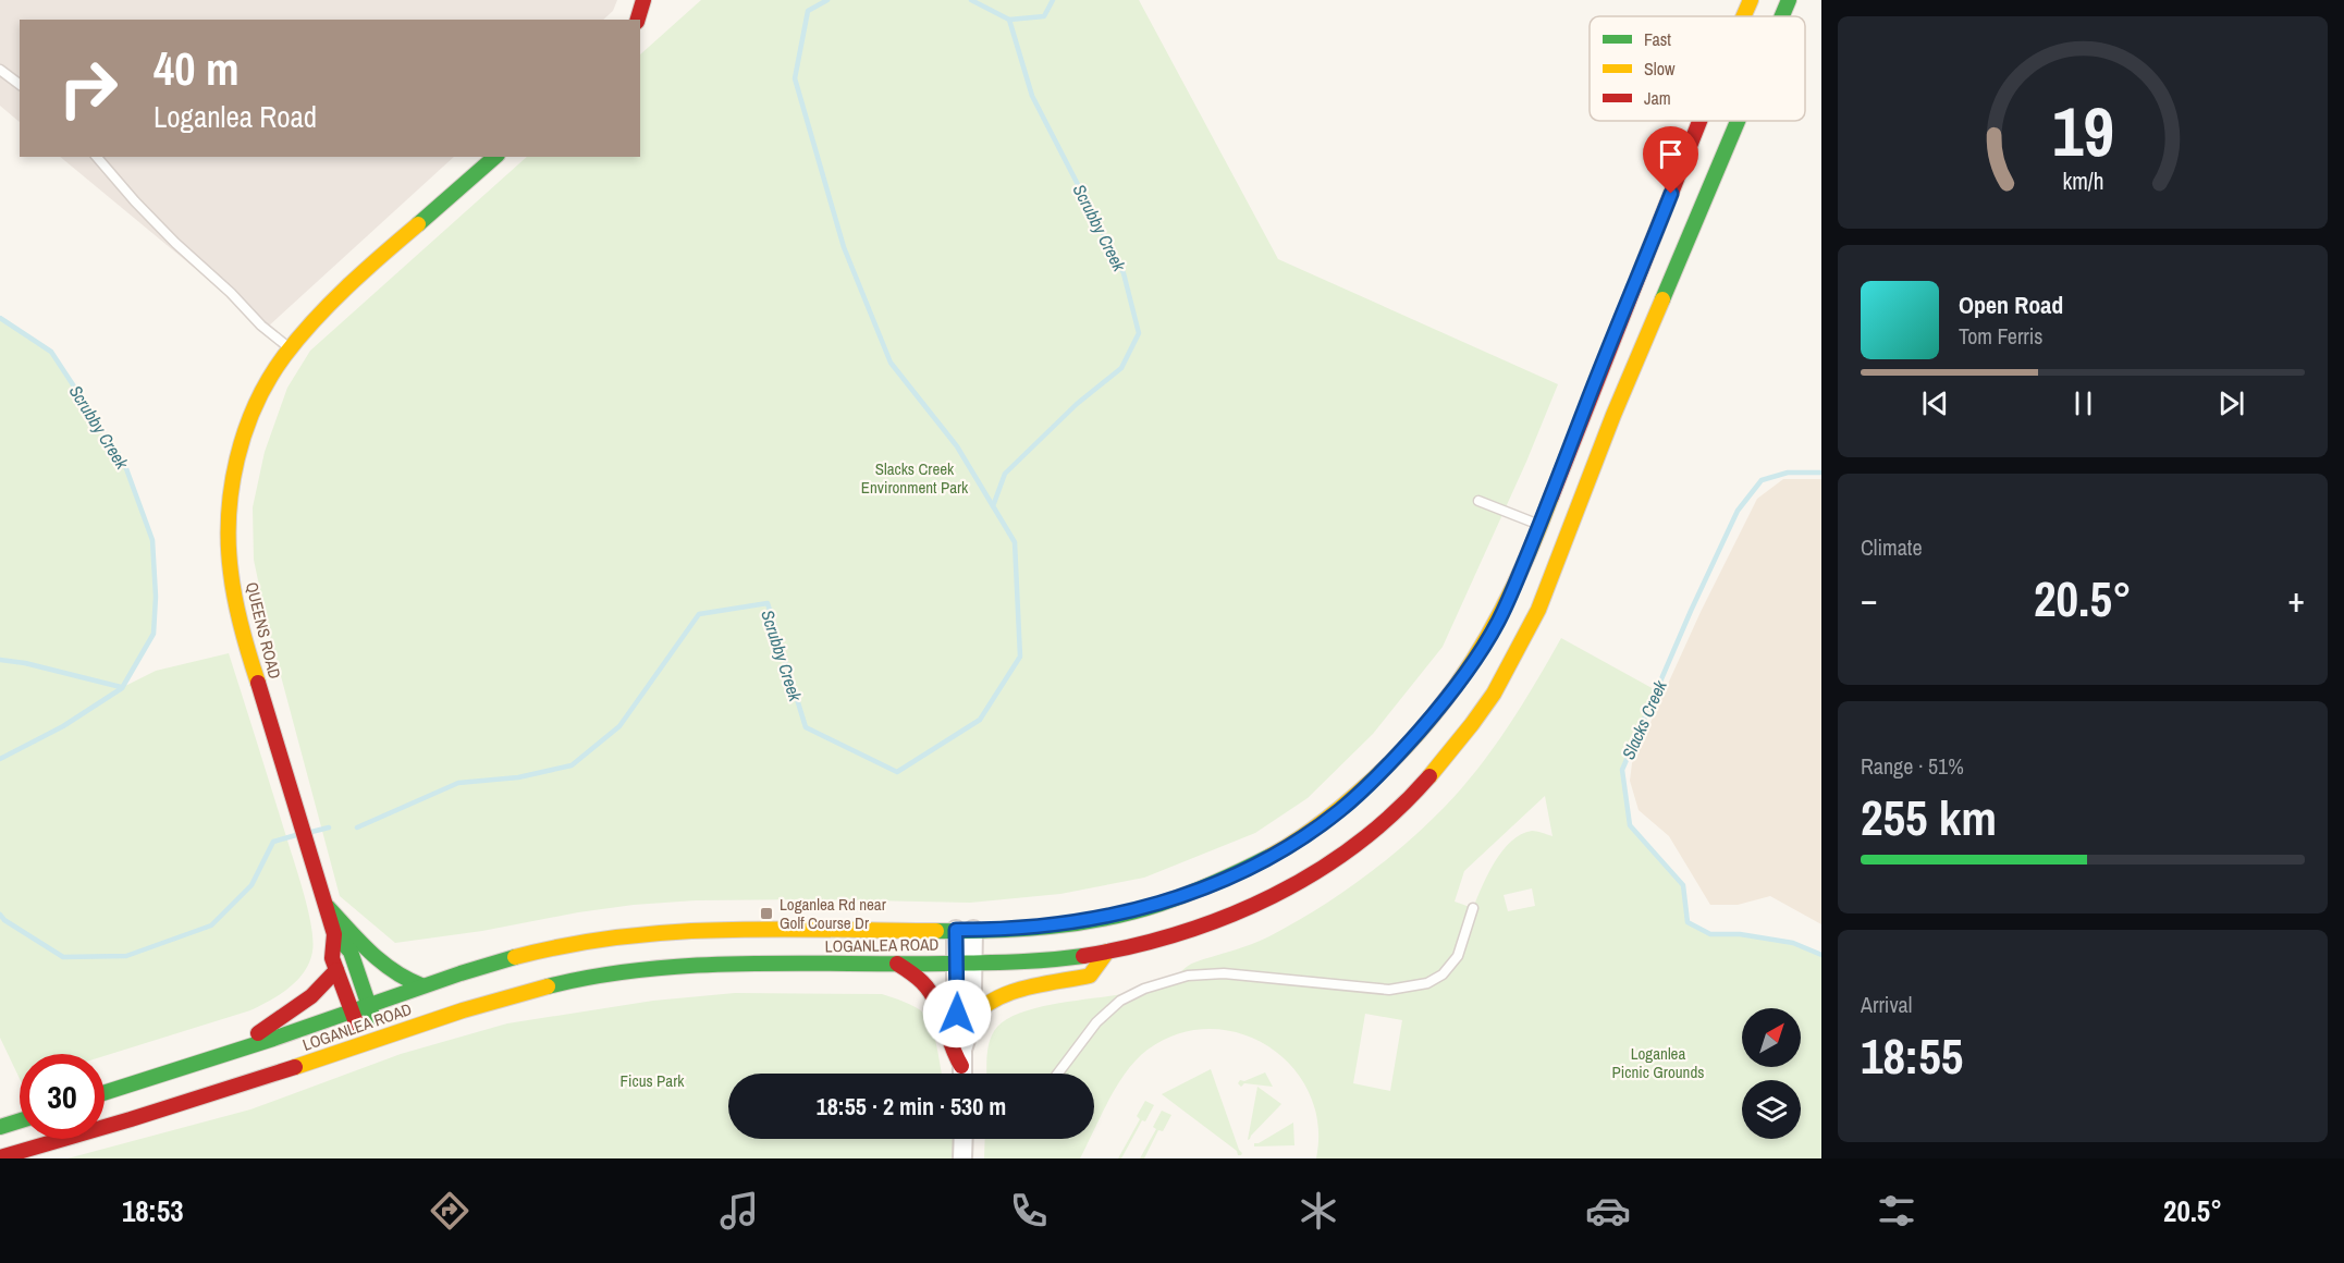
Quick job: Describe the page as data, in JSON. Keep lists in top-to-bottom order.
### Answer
{
  "streets": {
    "main road": ["QUEENS ROAD", "LOGANLEA ROAD"]
  },
  "crossings": [
    ["QUEENS ROAD", "LOGANLEA ROAD"]
  ],
  "water": ["Scrubby Creek", "Slacks Creek"],
  "parks": ["Slacks Creek Environment Park", "Loganlea Picnic Grounds", "Ficus Park"],
  "places": {
    "transit": ["Loganlea Rd near Golf Course Dr"]
  },
  "legend": ["Fast", "Slow", "Jam"],
  "north": "top right",
  "page": {
    "turn": ["40 m", "Loganlea Road"],
    "song": ["Open Road", "Tom Ferris"],
    "tile": [
      "Climate",
      ["Range · 51%", "255 km"],
      ["Arrival", "18:55"]
    ],
    "heat": ["−", "20.5°", "+"],
    "limit": "30",
    "trip": "18:55 · 2 min · 530 m",
    "tabs": ["18:53", "20.5°"],
    "gauge": ["19", "km/h"]
  }
}
